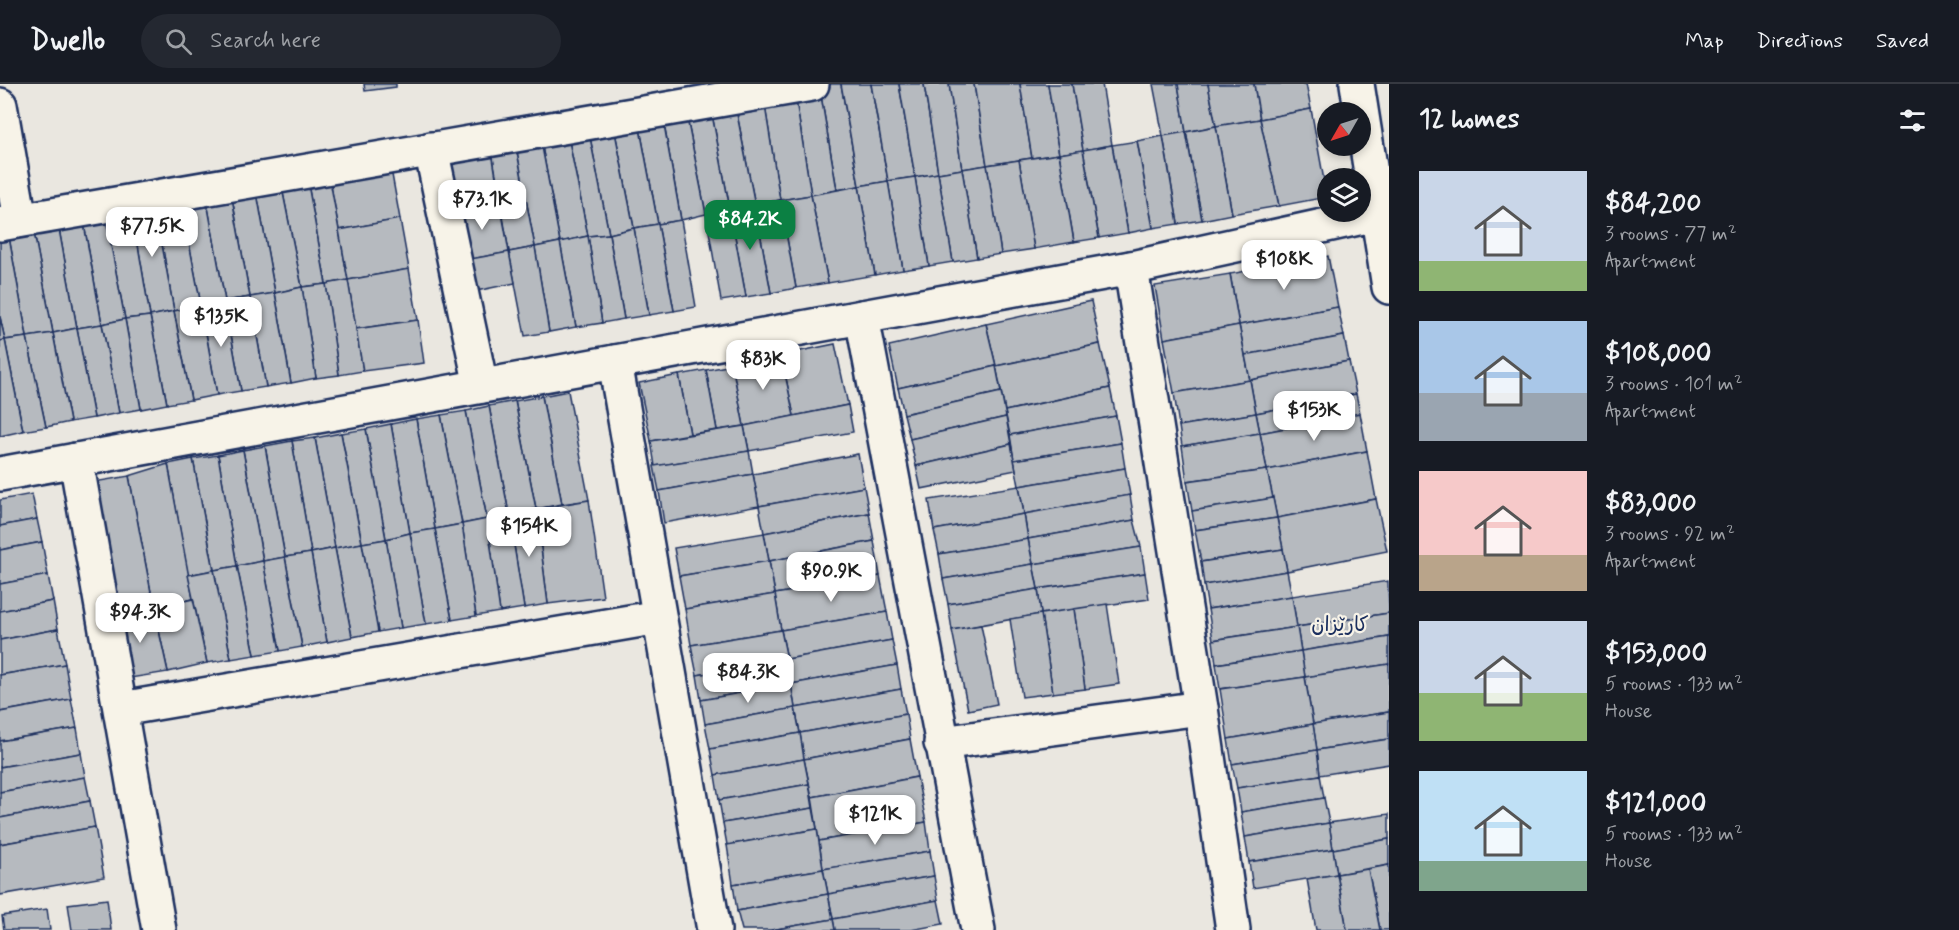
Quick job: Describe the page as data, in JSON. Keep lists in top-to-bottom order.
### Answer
{
  "districts": ["کارێزان"],
  "north": "bottom left",
  "page": {
    "header": "Dwello",
    "search": "Search here",
    "nav": ["Map", "Directions", "Saved"],
    "heading": "12 homes",
    "list": [
      {
        "name": "$84,200",
        "note": "3 rooms · 77 m² · Apartment"
      },
      {
        "name": "$108,000",
        "note": "3 rooms · 101 m² · Apartment"
      },
      {
        "name": "$83,000",
        "note": "3 rooms · 92 m² · Apartment"
      },
      {
        "name": "$153,000",
        "note": "5 rooms · 133 m² · House"
      },
      {
        "name": "$121,000",
        "note": "5 rooms · 133 m² · House"
      }
    ],
    "price": [
      "$73.1K",
      "$84.2K",
      "$77.5K",
      "$108K",
      "$135K",
      "$83K",
      "$153K",
      "$154K",
      "$90.9K",
      "$94.3K",
      "$84.3K",
      "$121K"
    ]
  }
}
